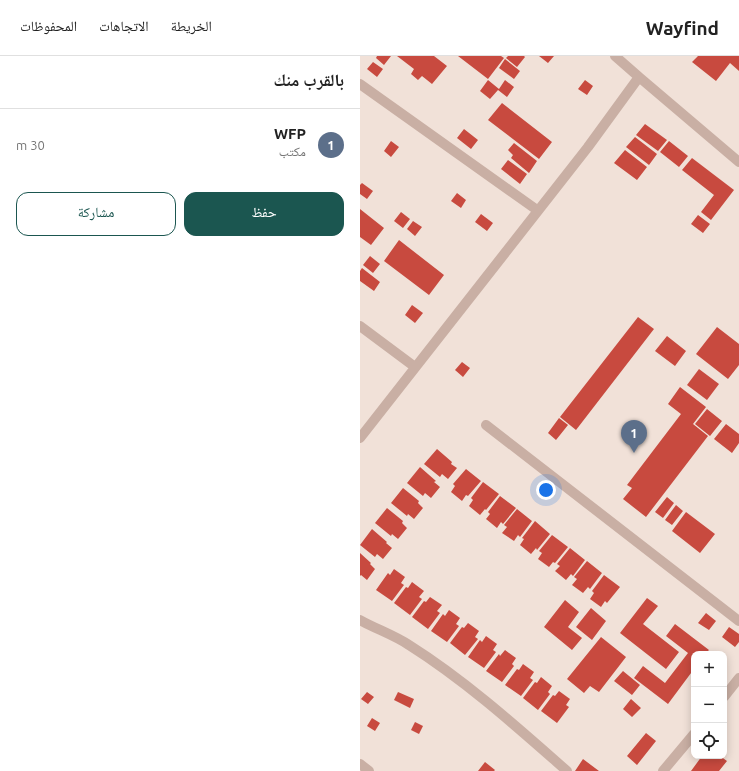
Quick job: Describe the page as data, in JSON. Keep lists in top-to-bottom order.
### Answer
{
  "page": {
    "header": "Wayfind",
    "nav": ["الخريطة", "الاتجاهات", "المحفوظات"],
    "heading": "بالقرب منك",
    "list": [
      {
        "mark": "1",
        "name": "WFP",
        "note": "مكتب",
        "value": "30 m"
      }
    ],
    "buttons": ["حفظ", "مشاركة"],
    "pins": "1",
    "map_buttons": ["+", "−"]
  }
}
